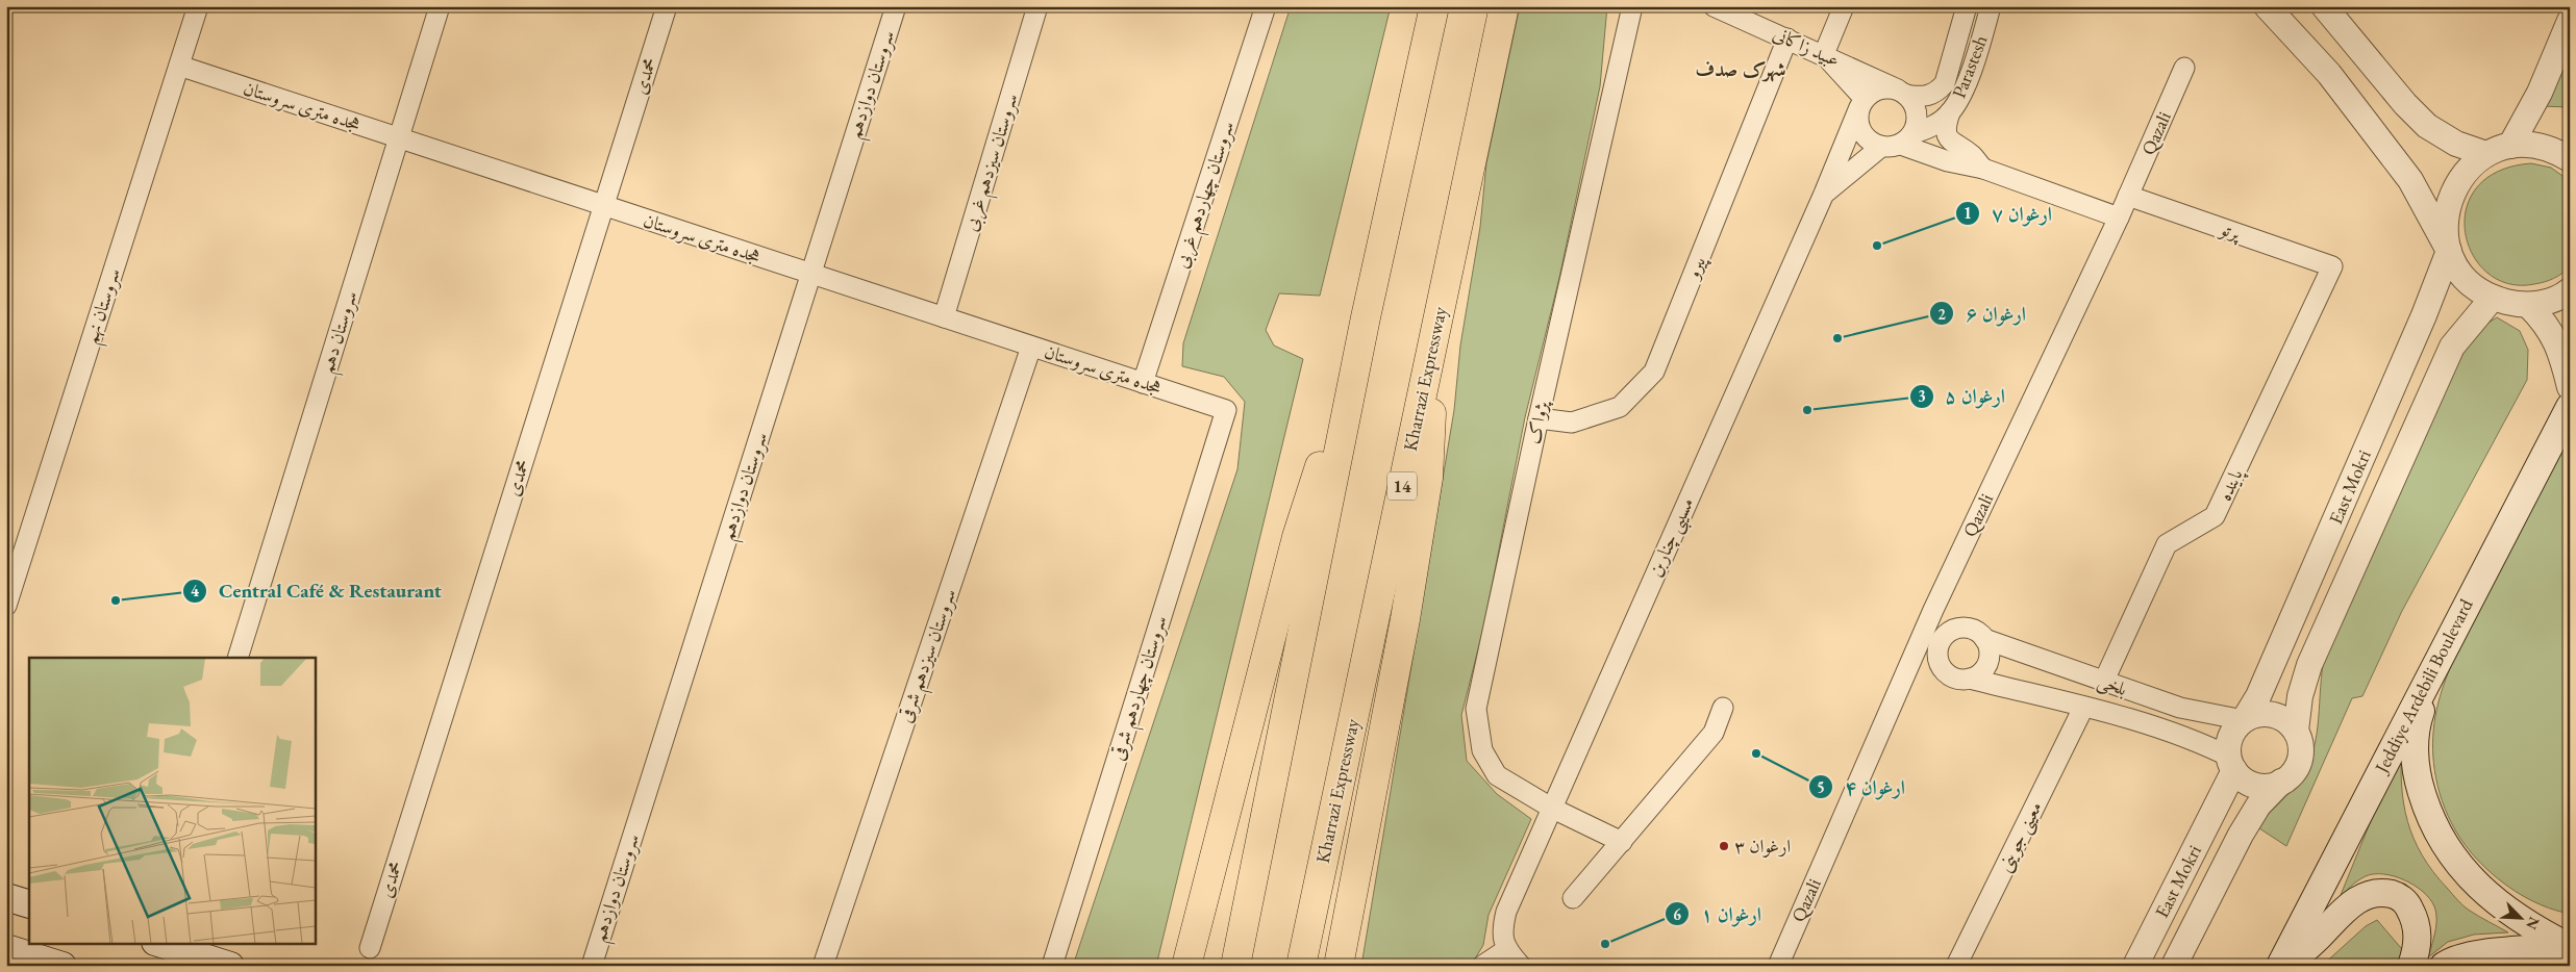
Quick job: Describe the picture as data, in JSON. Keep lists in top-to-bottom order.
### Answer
{
  "streets": {
    "highway": ["Kharrazi Expressway", "14"],
    "main road": ["Jeddiye Ardebili Boulevard"],
    "street": [
      "عبید زاکانی",
      "Parastesh",
      "محمدی",
      "سروستان دوازدهم",
      "هجده متری سروستان",
      "Qazali",
      "سروستان سیزدهم غربی",
      "سروستان چهاردهم غربی",
      "پرتو",
      "پیرو",
      "سروستان نهم",
      "سروستان دهم",
      "پژواک",
      "پاینده",
      "East Mokri",
      "مسیبی چناربن",
      "سروستان سیزدهم شرقی",
      "بلخی",
      "سروستان چهاردهم شرقی",
      "معینی جوینی"
    ]
  },
  "crossings": [
    ["عبید زاکانی", "Parastesh"],
    ["عبید زاکانی", "پیرو"],
    ["عبید زاکانی", "مسیبی چناربن"],
    ["Parastesh", "مسیبی چناربن"],
    ["محمدی", "هجده متری سروستان"],
    ["سروستان دوازدهم", "هجده متری سروستان"],
    ["هجده متری سروستان", "سروستان سیزدهم غربی"],
    ["هجده متری سروستان", "سروستان چهاردهم غربی"],
    ["هجده متری سروستان", "سروستان نهم"],
    ["هجده متری سروستان", "سروستان دهم"],
    ["هجده متری سروستان", "سروستان سیزدهم شرقی"],
    ["هجده متری سروستان", "سروستان چهاردهم شرقی"],
    ["Qazali", "پرتو"],
    ["پرتو", "پاینده"],
    ["پیرو", "پژواک"],
    ["پژواک", "مسیبی چناربن"],
    ["پاینده", "بلخی"],
    ["East Mokri", "بلخی"],
    ["بلخی", "معینی جوینی"]
  ],
  "districts": ["شهرک صدف"],
  "places": [
    "ارغوان ۷",
    "ارغوان ۶",
    "ارغوان ۵",
    "Central Café & Restaurant",
    "ارغوان ۴",
    "ارغوان ۳",
    "ارغوان ۱"
  ],
  "north": "bottom right"
}
